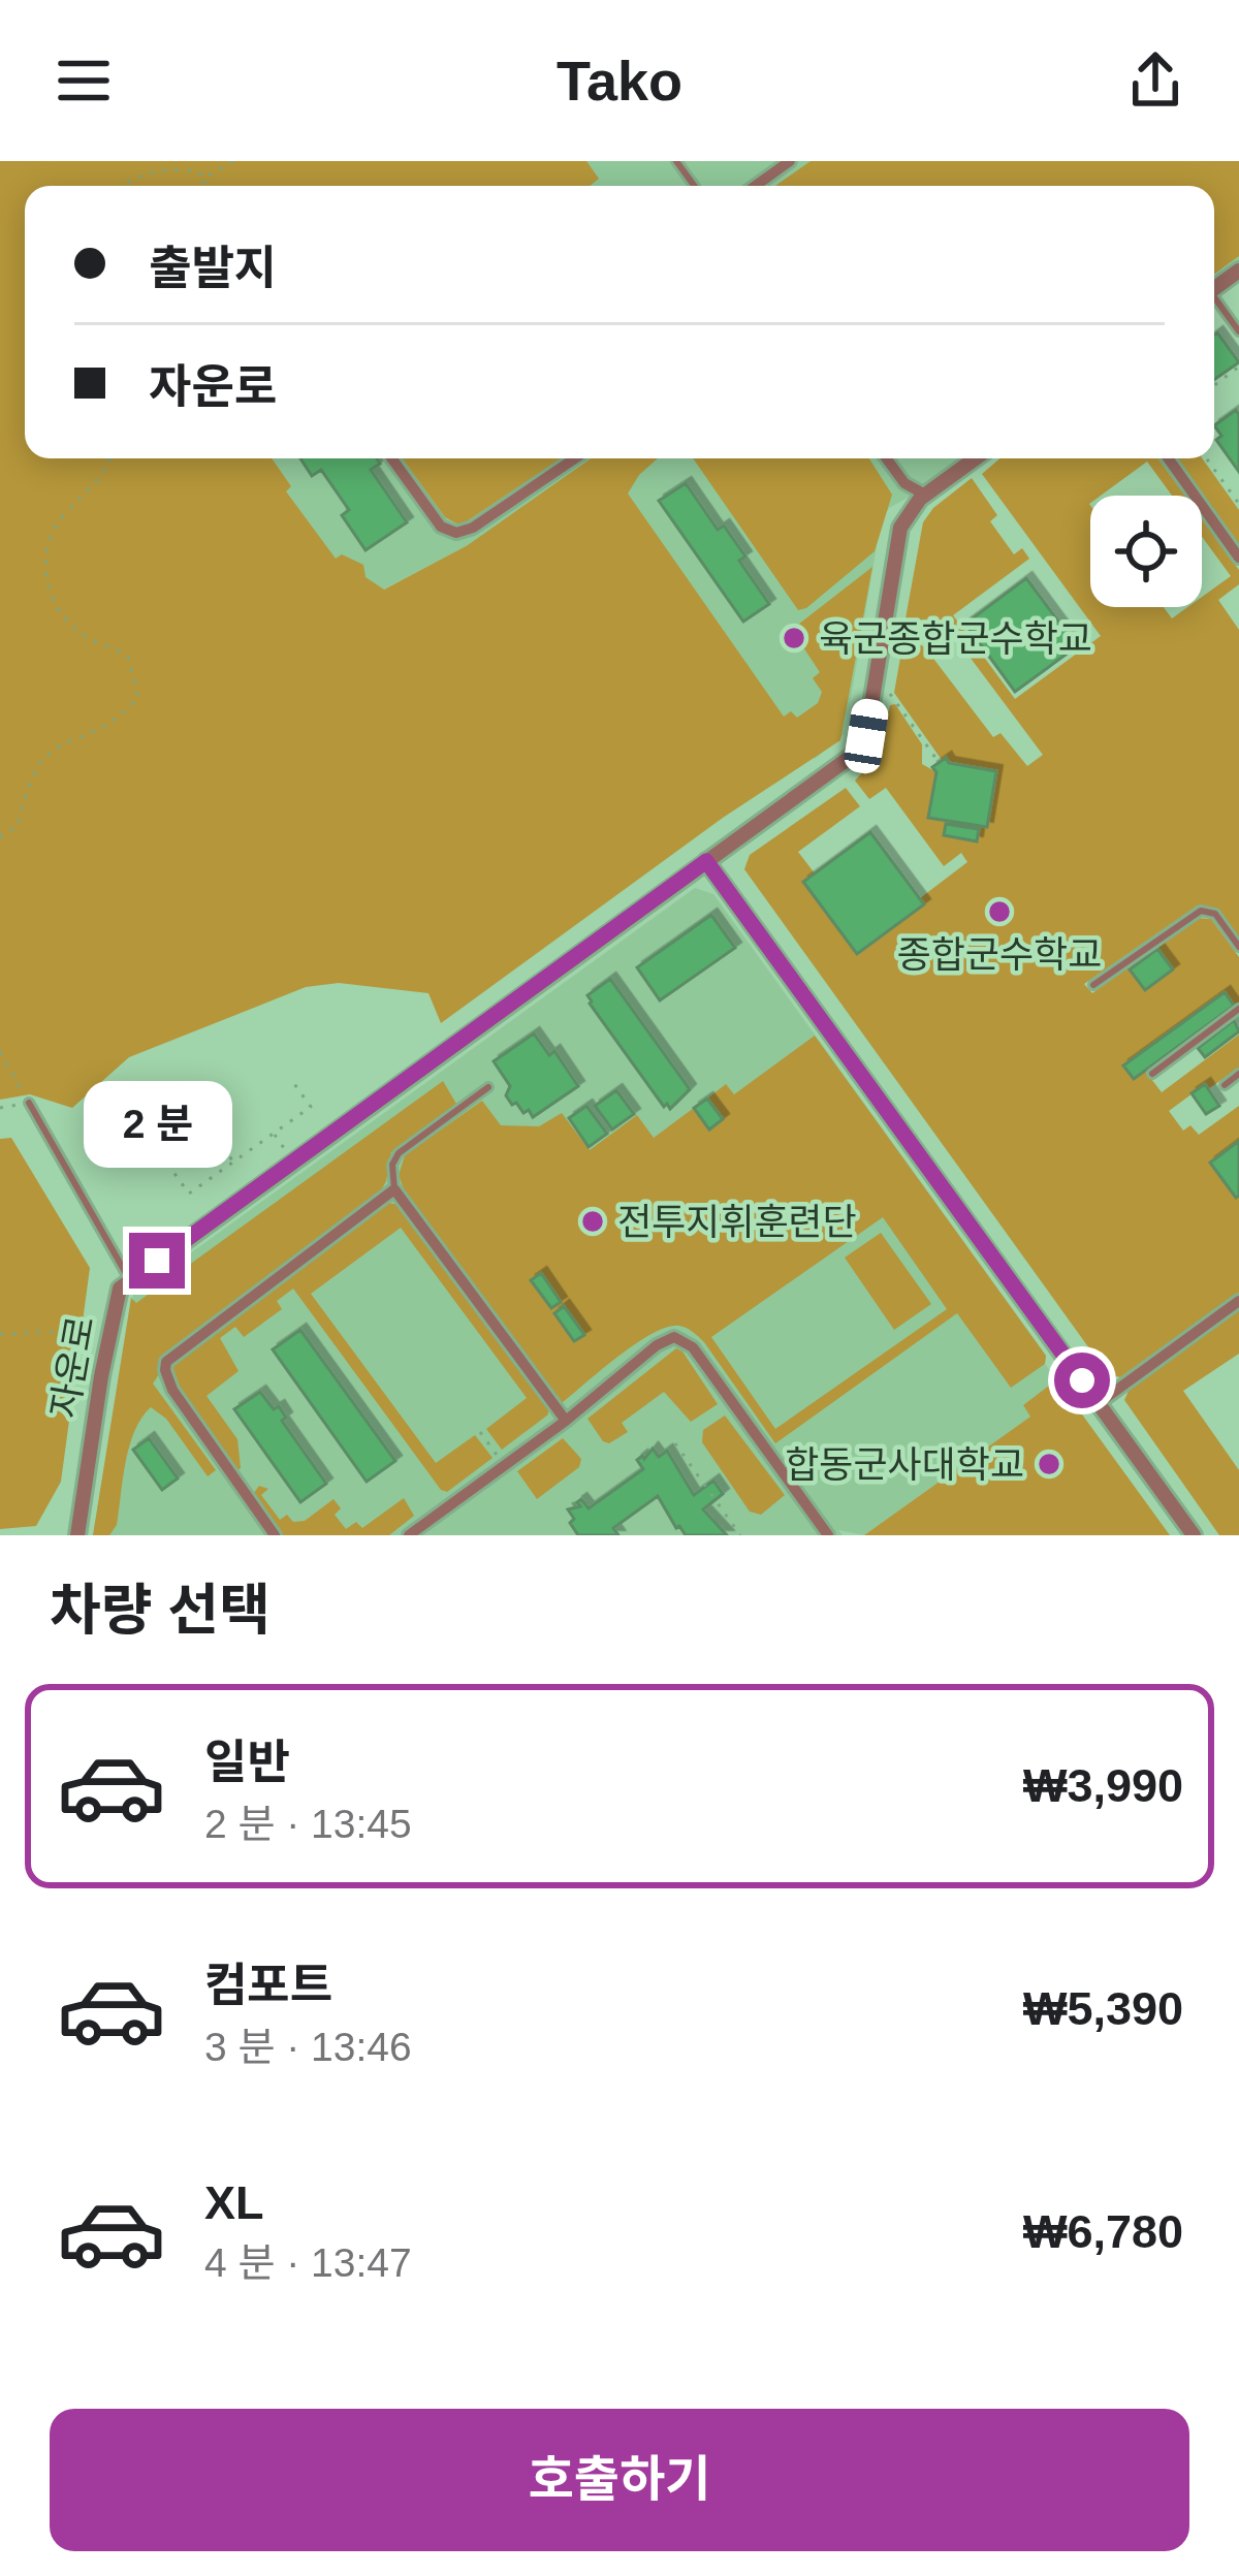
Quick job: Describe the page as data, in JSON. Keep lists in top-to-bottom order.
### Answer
{
  "streets": {
    "street": ["자운로"]
  },
  "places": [
    "육군종합군수학교",
    "종합군수학교",
    "전투지휘훈련단",
    "합동군사대학교"
  ],
  "page": {
    "header": "Tako",
    "banner": ["출발지", "자운로"],
    "bubble": "2 분",
    "heading": "차량 선택",
    "list": [
      {
        "name": "일반",
        "note": "2 분 · 13:45",
        "value": "₩3,990"
      },
      {
        "name": "컴포트",
        "note": "3 분 · 13:46",
        "value": "₩5,390"
      },
      {
        "name": "XL",
        "note": "4 분 · 13:47",
        "value": "₩6,780"
      }
    ],
    "buttons": "호출하기"
  }
}
